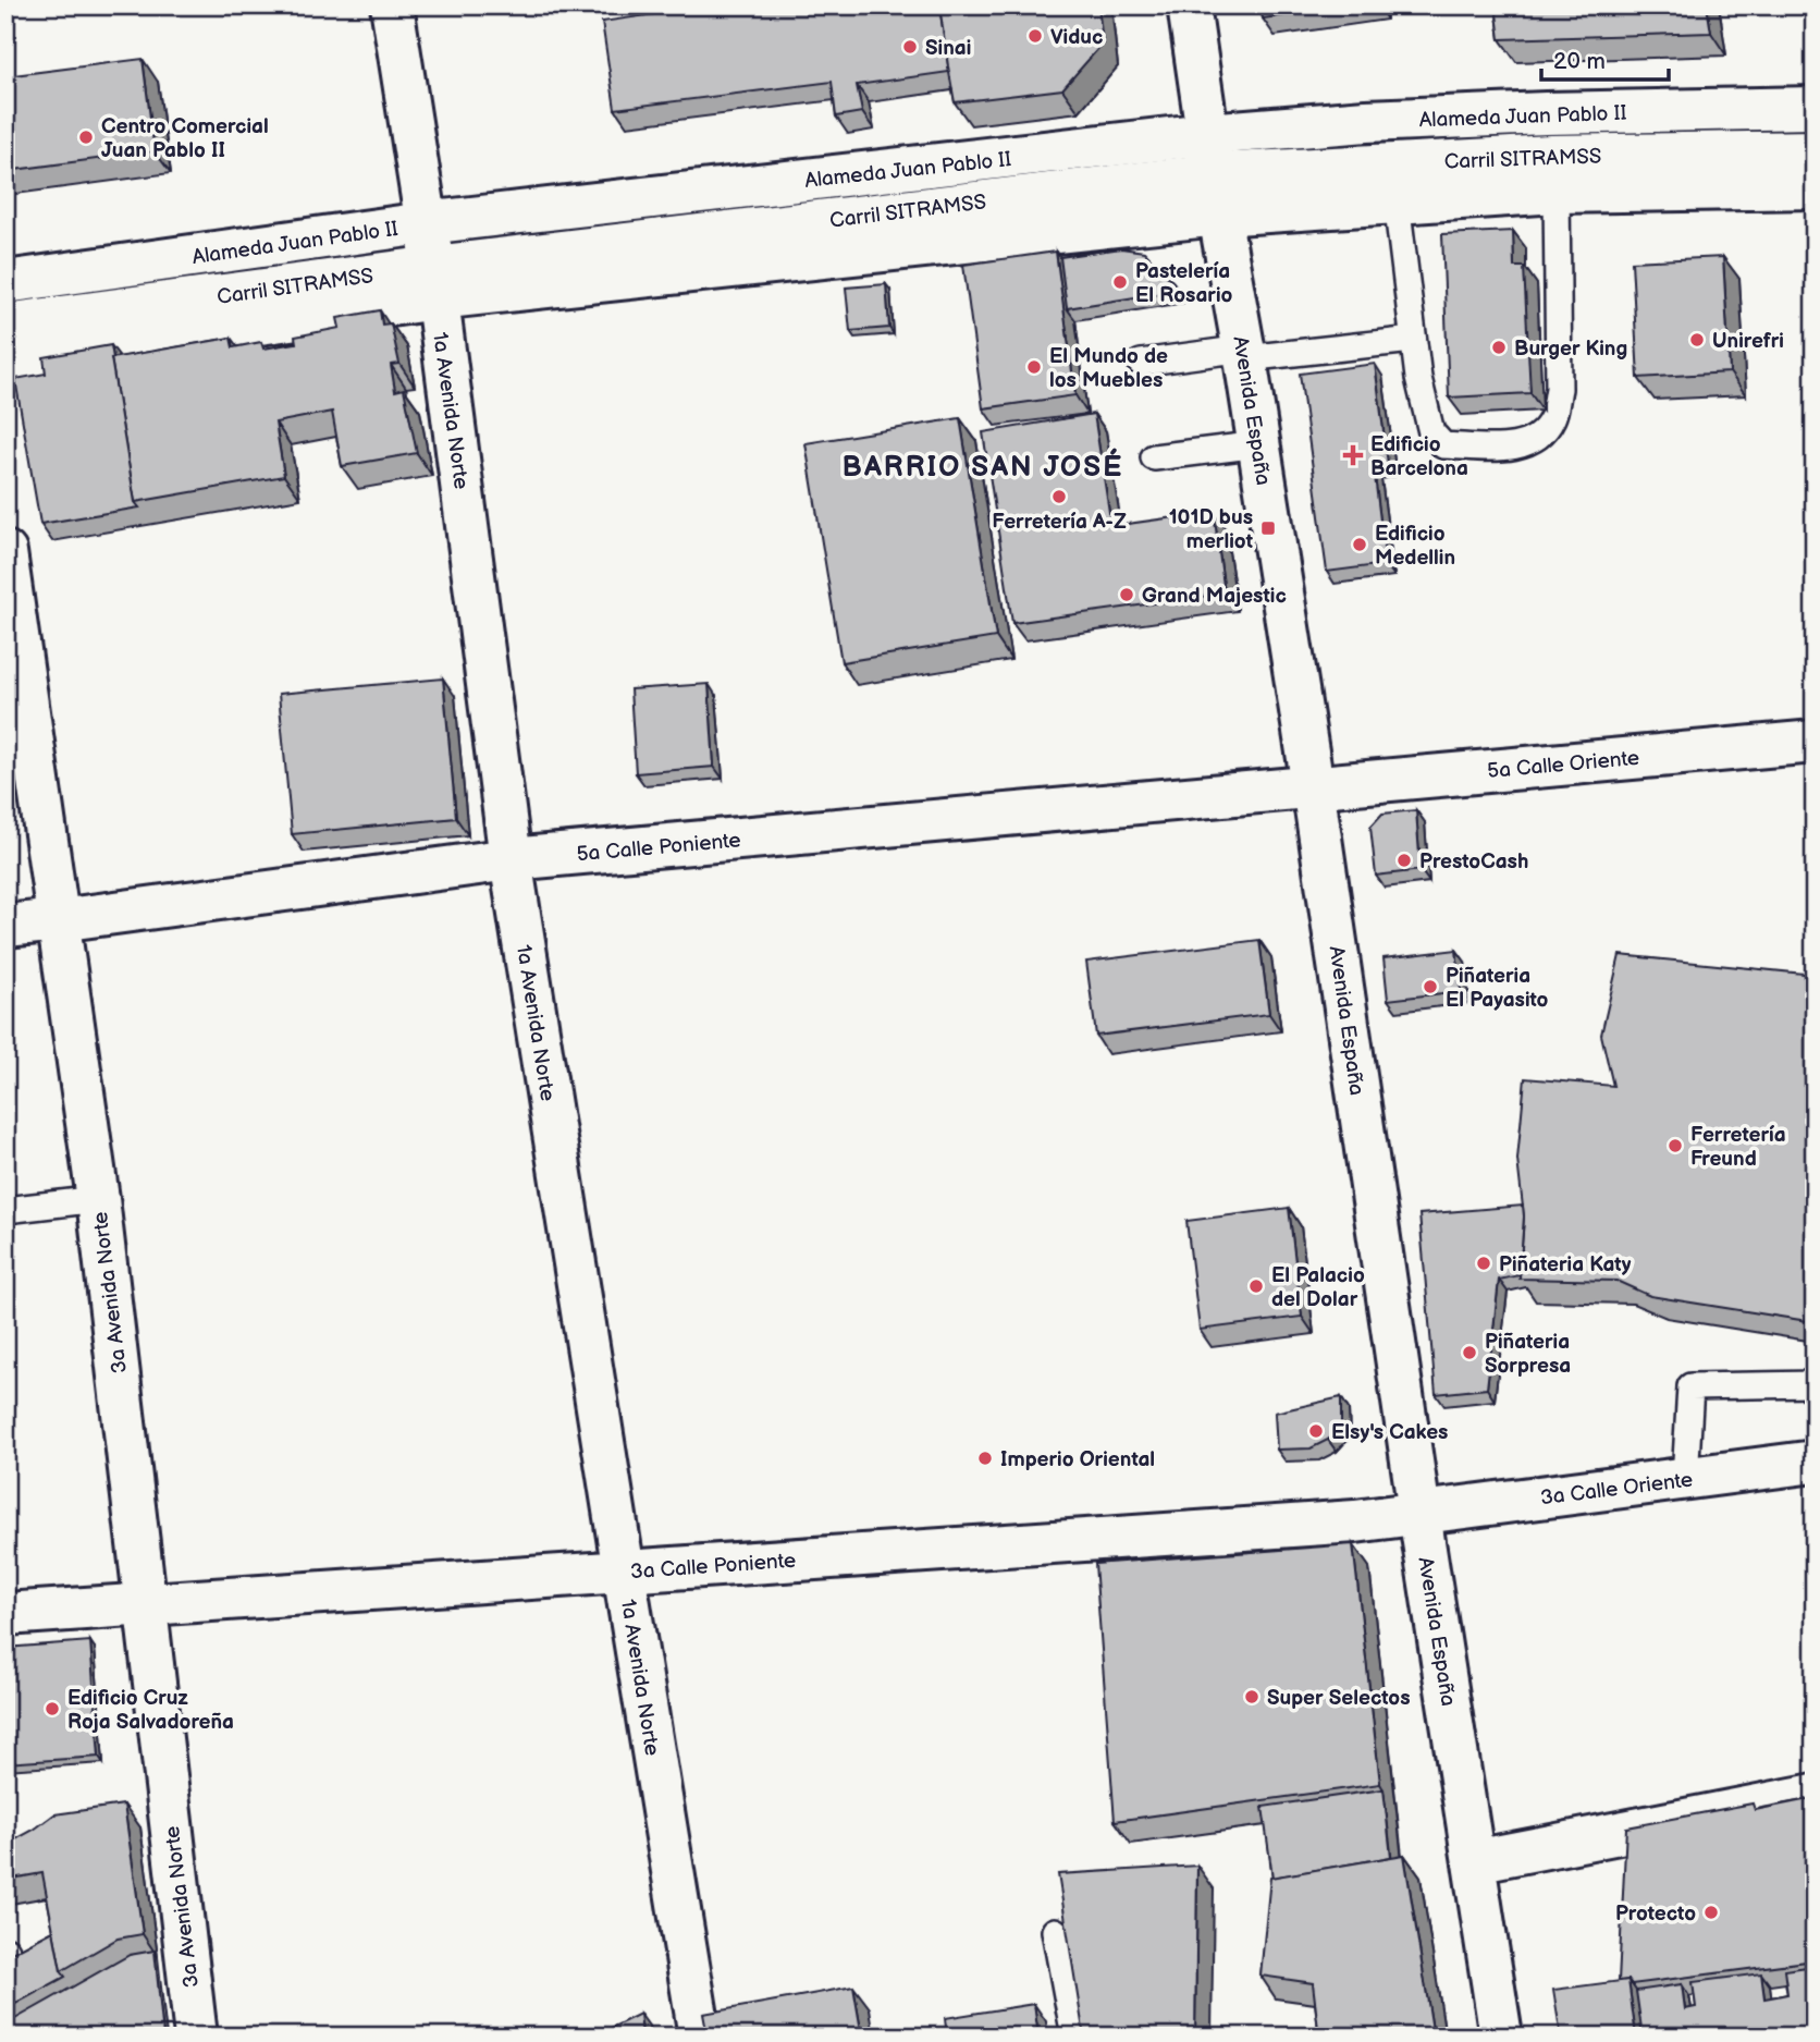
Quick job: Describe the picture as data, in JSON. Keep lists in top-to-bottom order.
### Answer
{
  "streets": {
    "street": [
      "Alameda Juan Pablo II",
      "Carril SITRAMSS",
      "1a Avenida Norte",
      "Avenida España",
      "5a Calle Oriente",
      "5a Calle Poniente",
      "3a Avenida Norte",
      "3a Calle Oriente",
      "3a Calle Poniente"
    ]
  },
  "crossings": [
    ["Alameda Juan Pablo II", "Carril SITRAMSS"],
    ["Alameda Juan Pablo II", "1a Avenida Norte"],
    ["Alameda Juan Pablo II", "Avenida España"],
    ["Carril SITRAMSS", "1a Avenida Norte"],
    ["Carril SITRAMSS", "Avenida España"],
    ["1a Avenida Norte", "5a Calle Poniente"],
    ["1a Avenida Norte", "3a Calle Poniente"],
    ["Avenida España", "5a Calle Oriente"],
    ["Avenida España", "5a Calle Poniente"],
    ["Avenida España", "3a Calle Oriente"],
    ["Avenida España", "3a Calle Poniente"],
    ["5a Calle Oriente", "5a Calle Poniente"],
    ["5a Calle Poniente", "3a Avenida Norte"],
    ["3a Avenida Norte", "3a Calle Poniente"],
    ["3a Calle Oriente", "3a Calle Poniente"]
  ],
  "districts": ["BARRIO SAN JOSÉ"],
  "places": {
    "other": [
      "Viduc",
      "Sinai",
      "Centro Comercial Juan Pablo II",
      "Pastelería El Rosario",
      "Unirefri",
      "Burger King",
      "El Mundo de los Muebles",
      "Ferretería A-Z",
      "Edificio Medellin",
      "Grand Majestic",
      "PrestoCash",
      "Piñateria El Payasito",
      "Ferretería Freund",
      "Piñateria Katy",
      "El Palacio del Dolar",
      "Piñateria Sorpresa",
      "Elsy's Cakes",
      "Imperio Oriental",
      "Super Selectos",
      "Edificio Cruz Roja Salvadoreña",
      "Protecto"
    ],
    "health": ["Edificio Barcelona"],
    "transit": ["101D bus merliot"]
  },
  "scale_bar": "20 m"
}
